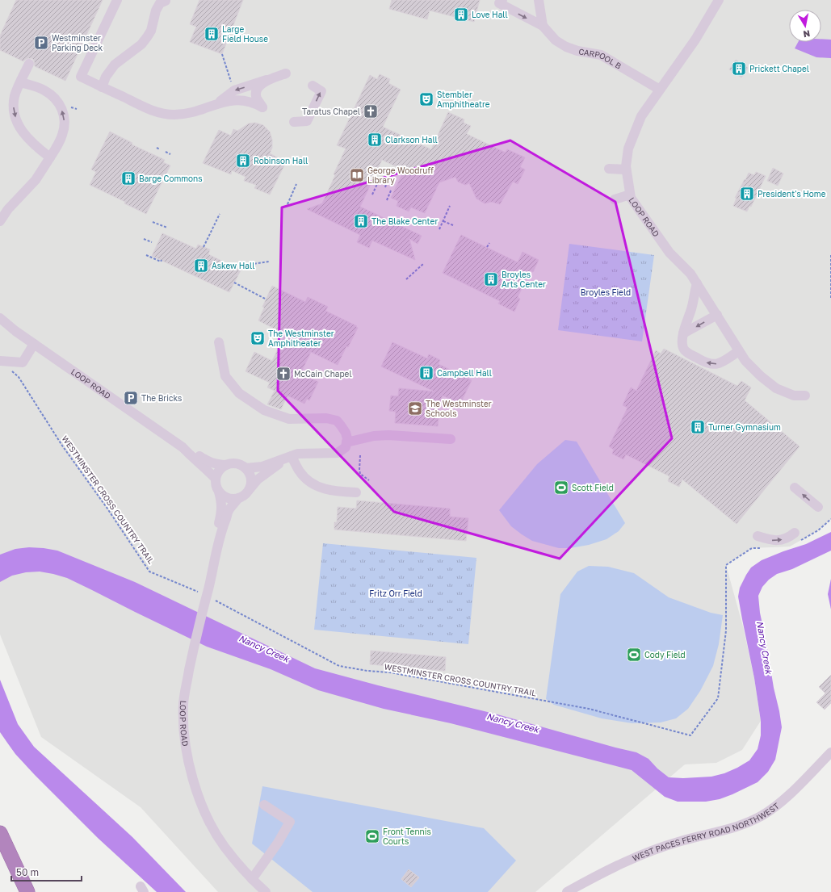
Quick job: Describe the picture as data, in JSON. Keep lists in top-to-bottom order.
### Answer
{
  "streets": {
    "street": ["CARPOOL B", "LOOP ROAD", "WEST PACES FERRY ROAD NORTHWEST"],
    "path": ["WESTMINSTER CROSS COUNTRY TRAIL"]
  },
  "crossings": [
    ["CARPOOL B", "LOOP ROAD"],
    ["LOOP ROAD", "WESTMINSTER CROSS COUNTRY TRAIL"]
  ],
  "water": ["Nancy Creek"],
  "parks": ["Broyles Field", "Fritz Orr Field"],
  "places": {
    "building": [
      "Love Hall",
      "Large Field House",
      "Prickett Chapel",
      "Clarkson Hall",
      "Robinson Hall",
      "Barge Commons",
      "President's Home",
      "The Blake Center",
      "Askew Hall",
      "Broyles Arts Center",
      "Campbell Hall",
      "Turner Gymnasium"
    ],
    "parking": ["Westminster Parking Deck", "The Bricks"],
    "theatre": ["Stembler Amphitheatre", "The Westminster Amphitheater"],
    "church": ["Taratus Chapel", "McCain Chapel"],
    "library": ["George Woodruff Library"],
    "school or university": ["The Westminster Schools"],
    "sports": ["Scott Field", "Cody Field", "Front Tennis Courts"]
  },
  "scale_bar": "50 m",
  "north": "bottom"
}
